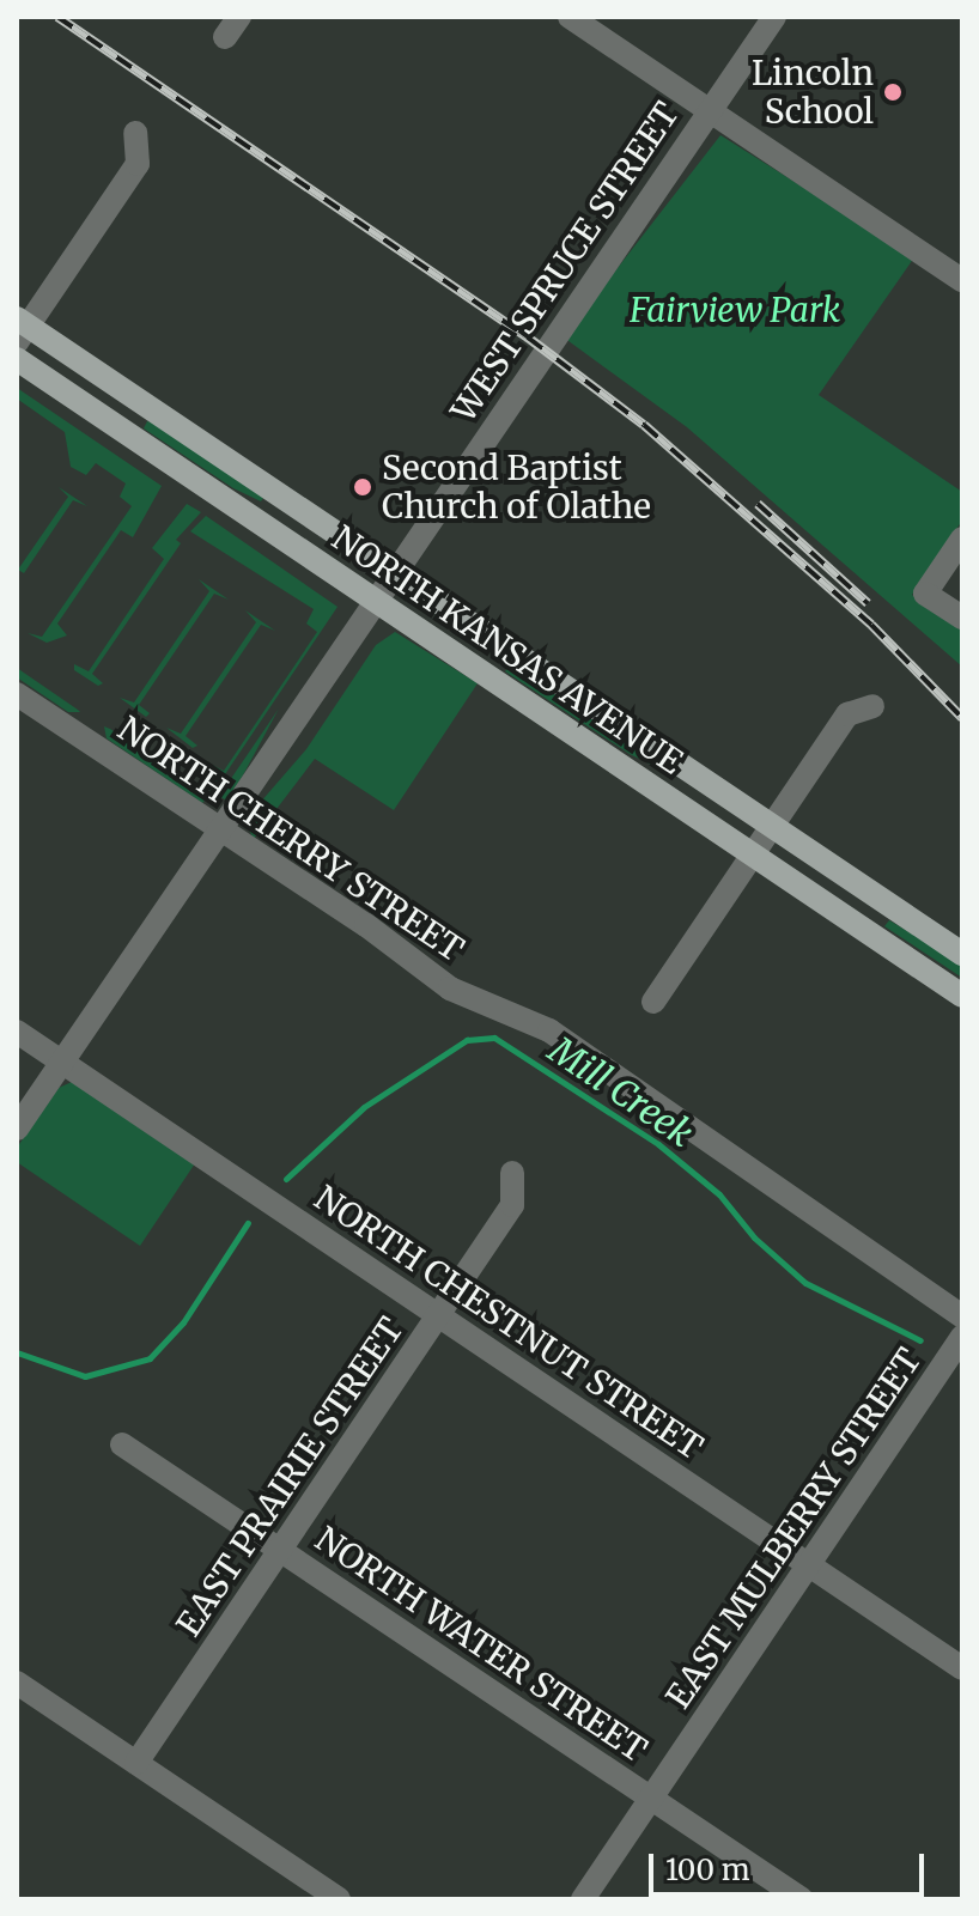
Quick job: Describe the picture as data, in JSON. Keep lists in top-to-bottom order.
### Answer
{
  "streets": {
    "main road": ["NORTH KANSAS AVENUE"],
    "street": [
      "WEST SPRUCE STREET",
      "NORTH CHERRY STREET",
      "NORTH CHESTNUT STREET",
      "EAST PRAIRIE STREET",
      "EAST MULBERRY STREET",
      "NORTH WATER STREET"
    ]
  },
  "crossings": [
    ["WEST SPRUCE STREET", "NORTH KANSAS AVENUE"],
    ["WEST SPRUCE STREET", "NORTH CHERRY STREET"],
    ["WEST SPRUCE STREET", "NORTH CHESTNUT STREET"],
    ["NORTH CHESTNUT STREET", "EAST PRAIRIE STREET"],
    ["NORTH CHESTNUT STREET", "EAST MULBERRY STREET"],
    ["EAST PRAIRIE STREET", "NORTH WATER STREET"],
    ["EAST MULBERRY STREET", "NORTH WATER STREET"]
  ],
  "water": ["Mill Creek"],
  "parks": ["Fairview Park"],
  "places": ["Lincoln School", "Second Baptist Church of Olathe"],
  "scale_bar": "100 m"
}
